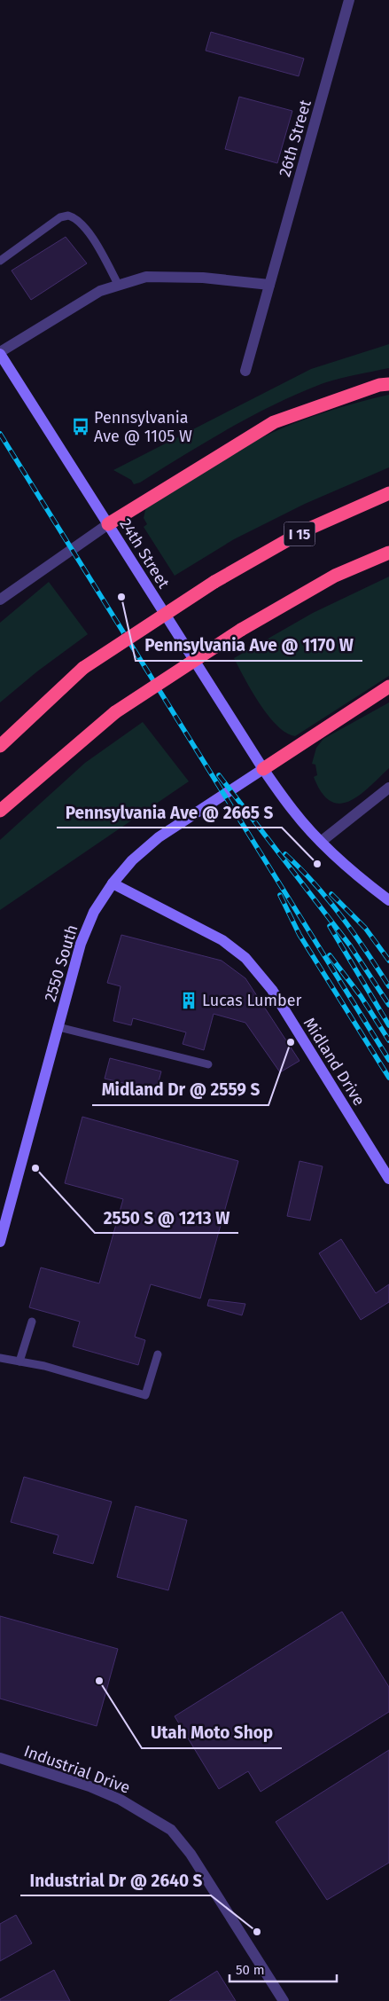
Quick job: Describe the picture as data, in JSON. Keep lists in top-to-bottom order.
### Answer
{
  "streets": {
    "highway": ["I 15"],
    "main road": ["24th Street", "2550 South", "Midland Drive"],
    "street": ["26th Street", "Industrial Drive"]
  },
  "crossings": [
    ["24th Street", "2550 South"],
    ["2550 South", "Midland Drive"]
  ],
  "places": {
    "bus stop": ["Pennsylvania Ave @ 1105 W"],
    "other": [
      "Pennsylvania Ave @ 1170 W",
      "Pennsylvania Ave @ 2665 S",
      "Midland Dr @ 2559 S",
      "2550 S @ 1213 W",
      "Utah Moto Shop",
      "Industrial Dr @ 2640 S"
    ],
    "building": ["Lucas Lumber"]
  },
  "scale_bar": "50 m"
}
